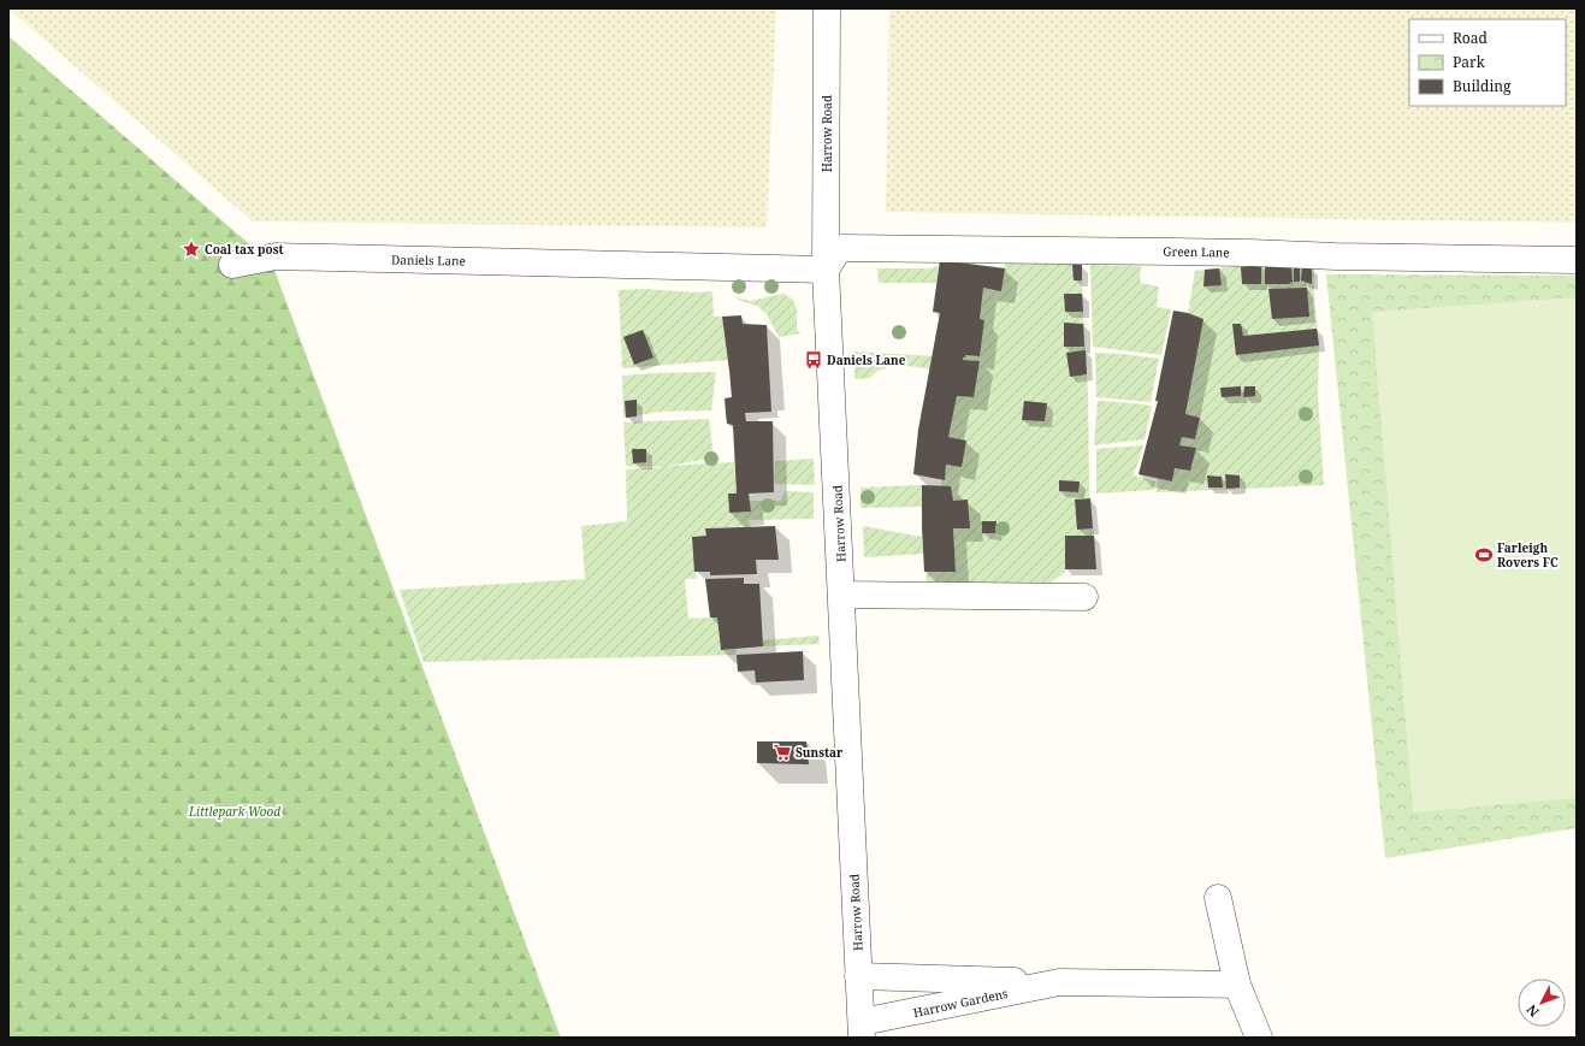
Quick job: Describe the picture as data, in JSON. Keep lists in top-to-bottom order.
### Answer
{
  "streets": {
    "street": [
      "Harrow Road",
      "Green Lane",
      "Daniels Lane",
      "Harrow Gardens"
    ]
  },
  "crossings": [
    ["Harrow Road", "Green Lane"],
    ["Harrow Road", "Daniels Lane"],
    ["Harrow Road", "Harrow Gardens"],
    ["Green Lane", "Daniels Lane"]
  ],
  "parks": ["Littlepark Wood"],
  "places": {
    "place": ["Coal tax post"],
    "bus stop": ["Daniels Lane"],
    "sports": ["Farleigh Rovers FC"],
    "supermarket": ["Sunstar"]
  },
  "legend": ["Road", "Park", "Building"],
  "north": "bottom left"
}
